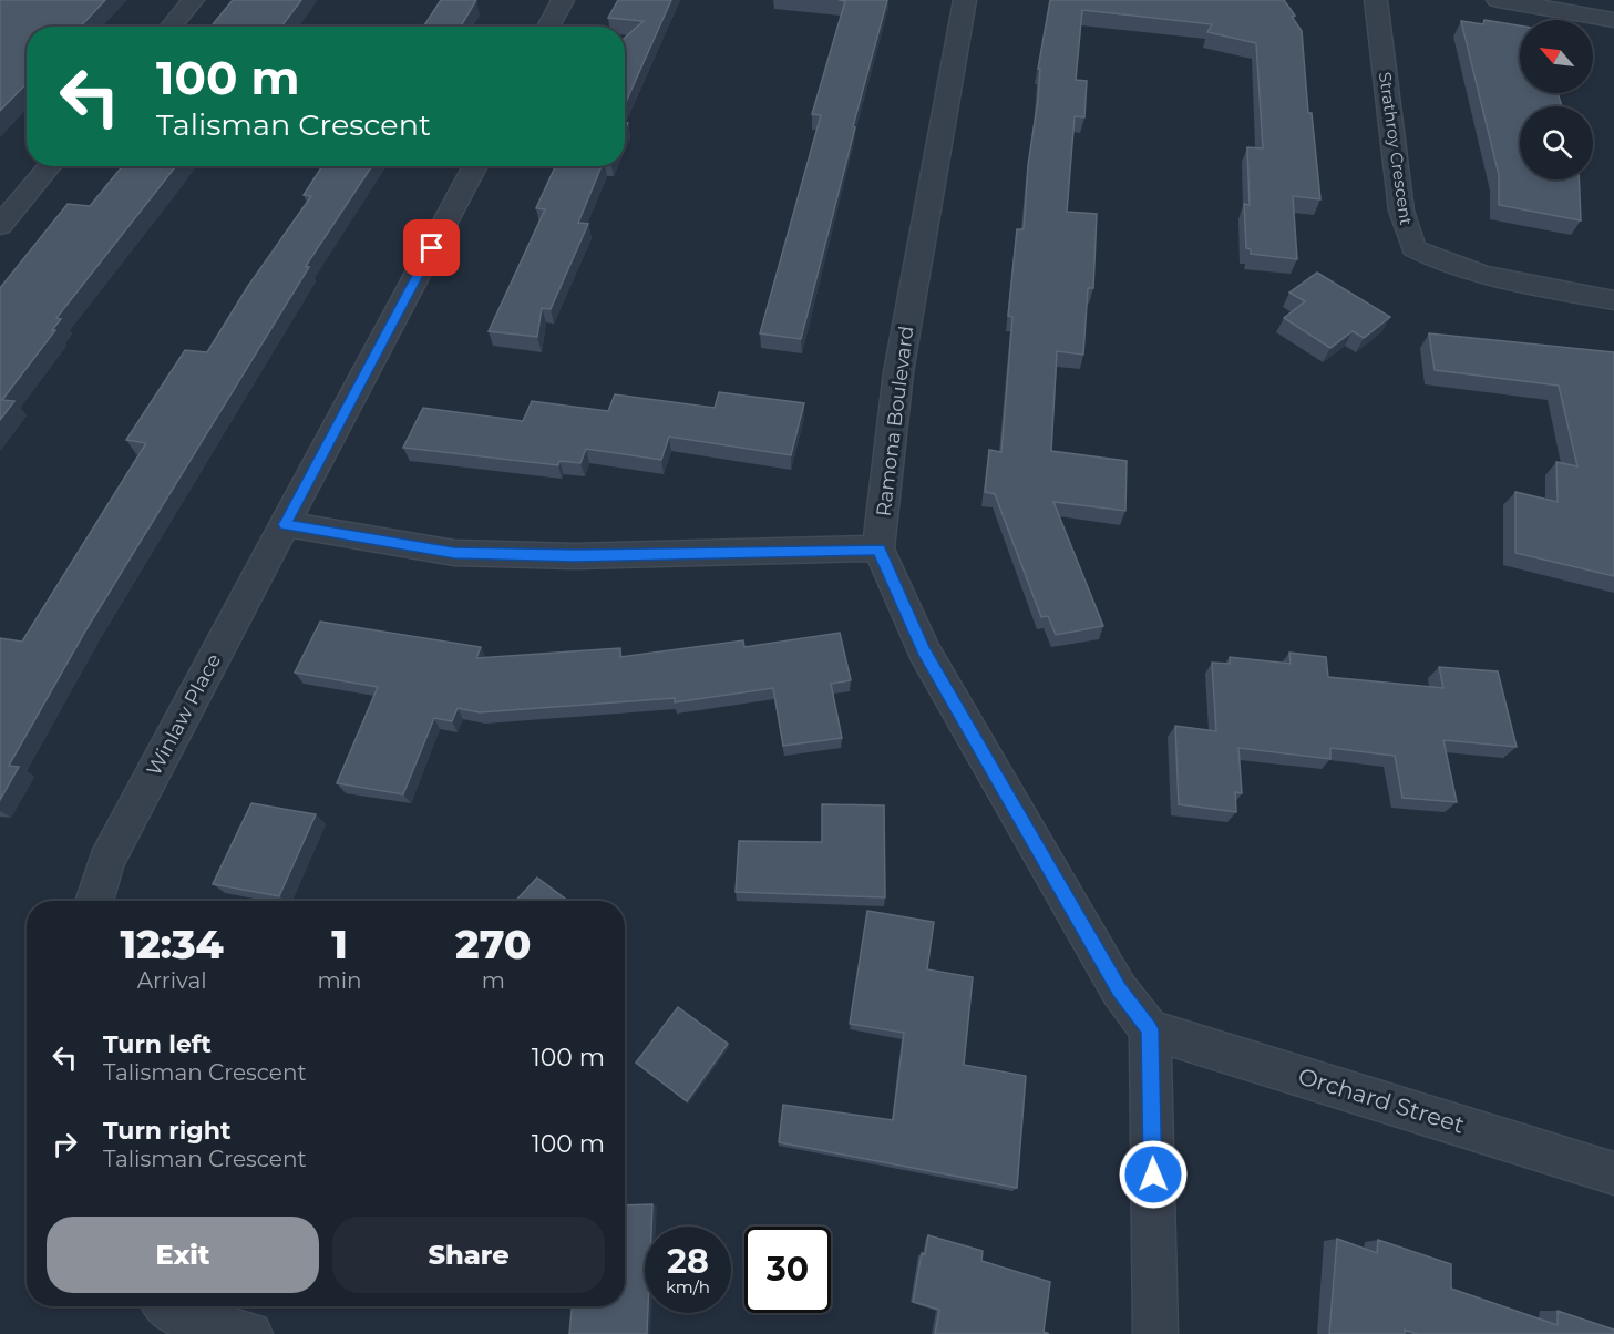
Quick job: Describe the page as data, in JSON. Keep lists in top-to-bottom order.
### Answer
{
  "streets": {
    "street": [
      "Strathroy Crescent",
      "Ramona Boulevard",
      "Winlaw Place",
      "Orchard Street"
    ]
  },
  "north": "top left",
  "page": {
    "turn": ["100 m", "Talisman Crescent"],
    "eta": [
      "12:34",
      "Arrival",
      "1",
      "min",
      "270",
      "m"
    ],
    "list": [
      {
        "name": "Turn left",
        "note": "Talisman Crescent",
        "value": "100 m"
      },
      {
        "name": "Turn right",
        "note": "Talisman Crescent",
        "value": "100 m"
      }
    ],
    "buttons": ["Exit", "Share"],
    "speed": "28 km/h",
    "limit": "30"
  }
}
